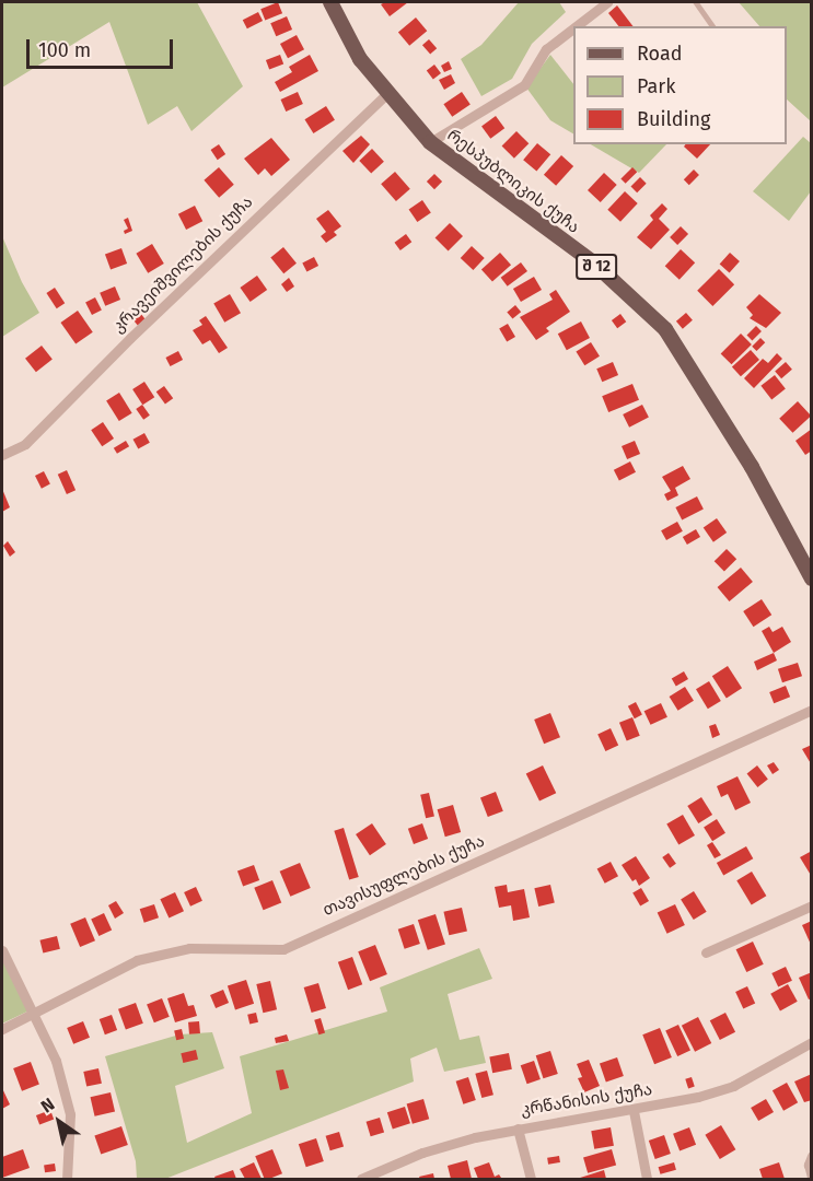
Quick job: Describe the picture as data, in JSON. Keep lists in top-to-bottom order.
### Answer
{
  "streets": {
    "main road": ["რესპუბლიკის ქუჩა", "შ 12"],
    "street": ["კრავეიშვილების ქუჩა", "თავისუფლების ქუჩა", "კრწანისის ქუჩა"]
  },
  "crossings": [
    ["რესპუბლიკის ქუჩა", "კრავეიშვილების ქუჩა"]
  ],
  "legend": ["Road", "Park", "Building"],
  "scale_bar": "100 m",
  "north": "top left"
}
